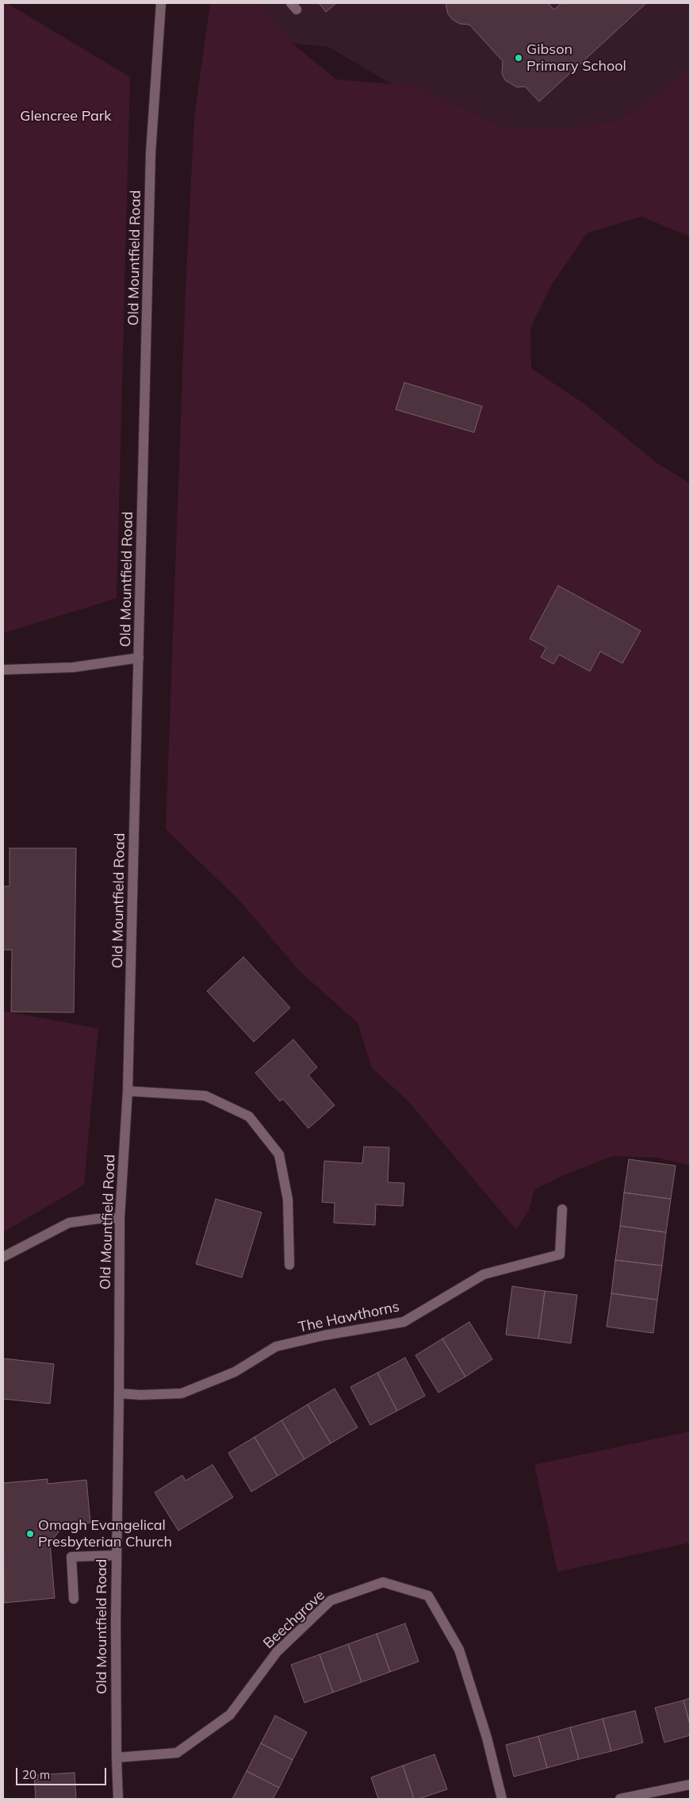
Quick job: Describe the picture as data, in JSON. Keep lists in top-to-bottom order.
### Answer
{
  "streets": {
    "street": ["Old Mountfield Road", "The Hawthorns", "Beechgrove"]
  },
  "crossings": [
    ["Old Mountfield Road", "The Hawthorns"],
    ["Old Mountfield Road", "Beechgrove"]
  ],
  "parks": ["Glencree Park"],
  "places": ["Gibson Primary School", "Omagh Evangelical Presbyterian Church"],
  "scale_bar": "20 m"
}
